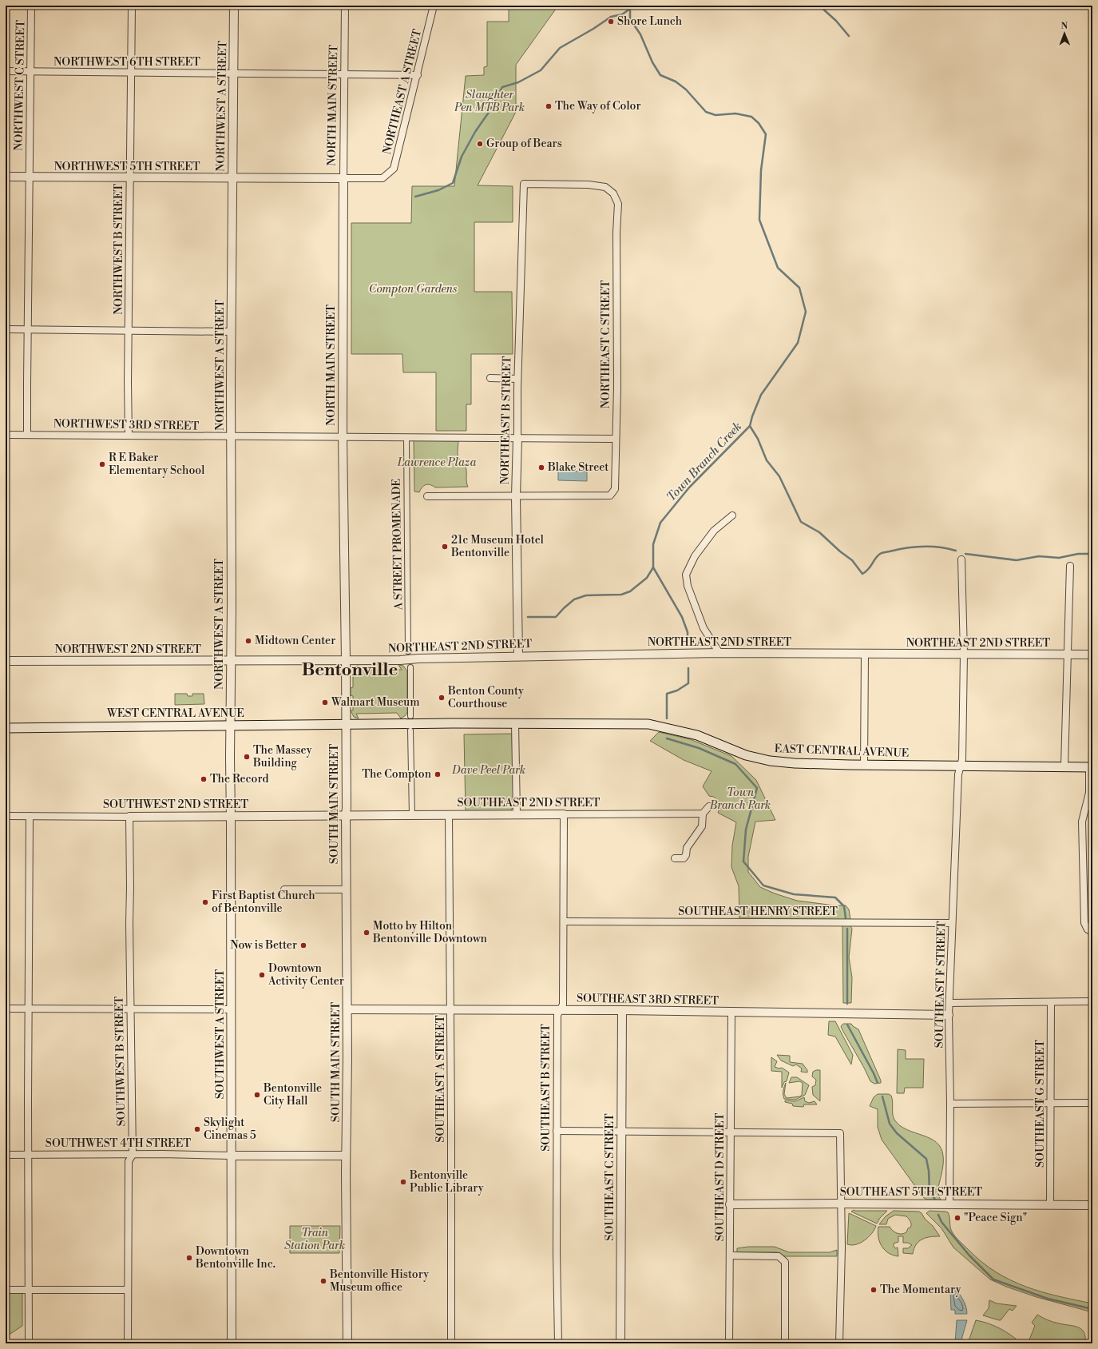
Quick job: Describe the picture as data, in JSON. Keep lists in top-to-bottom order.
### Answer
{
  "streets": {
    "main road": ["WEST CENTRAL AVENUE", "EAST CENTRAL AVENUE"],
    "street": [
      "NORTHWEST 6TH STREET",
      "NORTHWEST C STREET",
      "NORTHEAST A STREET",
      "NORTH MAIN STREET",
      "NORTHWEST A STREET",
      "NORTHWEST 5TH STREET",
      "NORTHWEST B STREET",
      "NORTHEAST C STREET",
      "NORTHEAST B STREET",
      "NORTHWEST 3RD STREET",
      "A STREET PROMENADE",
      "NORTHEAST 2ND STREET",
      "NORTHWEST 2ND STREET",
      "SOUTHEAST 2ND STREET",
      "SOUTH MAIN STREET",
      "SOUTHWEST 2ND STREET",
      "SOUTHEAST HENRY STREET",
      "SOUTHEAST F STREET",
      "SOUTHEAST 3RD STREET",
      "SOUTHWEST A STREET",
      "SOUTHWEST B STREET",
      "SOUTHEAST A STREET",
      "SOUTHEAST B STREET",
      "SOUTHEAST G STREET",
      "SOUTHWEST 4TH STREET",
      "SOUTHEAST C STREET",
      "SOUTHEAST D STREET",
      "SOUTHEAST 5TH STREET"
    ]
  },
  "crossings": [
    ["NORTHWEST 6TH STREET", "NORTHWEST C STREET"],
    ["NORTHWEST 6TH STREET", "NORTHEAST A STREET"],
    ["NORTHWEST 6TH STREET", "NORTH MAIN STREET"],
    ["NORTHWEST 6TH STREET", "NORTHWEST A STREET"],
    ["NORTHWEST 6TH STREET", "NORTHWEST B STREET"],
    ["NORTHWEST C STREET", "NORTHWEST 5TH STREET"],
    ["NORTHWEST C STREET", "NORTHWEST 3RD STREET"],
    ["NORTHEAST A STREET", "NORTH MAIN STREET"],
    ["NORTHEAST A STREET", "NORTHWEST 5TH STREET"],
    ["NORTH MAIN STREET", "NORTHWEST 5TH STREET"],
    ["NORTH MAIN STREET", "NORTHWEST 3RD STREET"],
    ["NORTH MAIN STREET", "NORTHEAST 2ND STREET"],
    ["NORTH MAIN STREET", "NORTHWEST 2ND STREET"],
    ["NORTH MAIN STREET", "WEST CENTRAL AVENUE"],
    ["NORTH MAIN STREET", "EAST CENTRAL AVENUE"],
    ["NORTH MAIN STREET", "SOUTH MAIN STREET"],
    ["NORTHWEST A STREET", "NORTHWEST 5TH STREET"],
    ["NORTHWEST A STREET", "NORTHWEST 3RD STREET"],
    ["NORTHWEST A STREET", "NORTHWEST 2ND STREET"],
    ["NORTHWEST A STREET", "WEST CENTRAL AVENUE"],
    ["NORTHWEST A STREET", "SOUTHWEST A STREET"],
    ["NORTHWEST 5TH STREET", "NORTHWEST B STREET"],
    ["NORTHWEST B STREET", "NORTHWEST 3RD STREET"],
    ["NORTHEAST C STREET", "NORTHEAST B STREET"],
    ["NORTHEAST C STREET", "NORTHWEST 3RD STREET"],
    ["NORTHEAST B STREET", "NORTHWEST 3RD STREET"],
    ["NORTHEAST B STREET", "NORTHEAST 2ND STREET"],
    ["NORTHWEST 3RD STREET", "A STREET PROMENADE"],
    ["NORTHEAST 2ND STREET", "NORTHWEST 2ND STREET"],
    ["NORTHEAST 2ND STREET", "SOUTHEAST F STREET"],
    ["WEST CENTRAL AVENUE", "EAST CENTRAL AVENUE"],
    ["WEST CENTRAL AVENUE", "SOUTH MAIN STREET"],
    ["WEST CENTRAL AVENUE", "SOUTHWEST A STREET"],
    ["EAST CENTRAL AVENUE", "SOUTH MAIN STREET"],
    ["EAST CENTRAL AVENUE", "SOUTHEAST F STREET"],
    ["SOUTHEAST 2ND STREET", "SOUTH MAIN STREET"],
    ["SOUTHEAST 2ND STREET", "SOUTHWEST 2ND STREET"],
    ["SOUTHEAST 2ND STREET", "SOUTHEAST A STREET"],
    ["SOUTHEAST 2ND STREET", "SOUTHEAST B STREET"],
    ["SOUTH MAIN STREET", "SOUTHWEST 2ND STREET"],
    ["SOUTH MAIN STREET", "SOUTHEAST 3RD STREET"],
    ["SOUTH MAIN STREET", "SOUTHWEST 4TH STREET"],
    ["SOUTHWEST 2ND STREET", "SOUTHWEST A STREET"],
    ["SOUTHWEST 2ND STREET", "SOUTHWEST B STREET"],
    ["SOUTHEAST HENRY STREET", "SOUTHEAST F STREET"],
    ["SOUTHEAST HENRY STREET", "SOUTHEAST B STREET"],
    ["SOUTHEAST F STREET", "SOUTHEAST 3RD STREET"],
    ["SOUTHEAST F STREET", "SOUTHEAST 5TH STREET"],
    ["SOUTHEAST 3RD STREET", "SOUTHEAST A STREET"],
    ["SOUTHEAST 3RD STREET", "SOUTHEAST B STREET"],
    ["SOUTHEAST 3RD STREET", "SOUTHEAST C STREET"],
    ["SOUTHEAST 3RD STREET", "SOUTHEAST D STREET"],
    ["SOUTHWEST A STREET", "SOUTHWEST 4TH STREET"],
    ["SOUTHWEST B STREET", "SOUTHWEST 4TH STREET"],
    ["SOUTHEAST G STREET", "SOUTHEAST 5TH STREET"],
    ["SOUTHEAST D STREET", "SOUTHEAST 5TH STREET"]
  ],
  "districts": ["Bentonville"],
  "water": ["Town Branch Creek"],
  "parks": [
    "Slaughter Pen MTB Park",
    "Compton Gardens",
    "Lawrence Plaza",
    "Dave Peel Park",
    "Town Branch Park",
    "Train Station Park"
  ],
  "places": [
    "Shore Lunch",
    "The Way of Color",
    "Group of Bears",
    "R E Baker Elementary School",
    "Blake Street",
    "21c Museum Hotel Bentonville",
    "Midtown Center",
    "Benton County Courthouse",
    "Walmart Museum",
    "The Massey Building",
    "The Compton",
    "The Record",
    "First Baptist Church of Bentonville",
    "Motto by Hilton Bentonville Downtown",
    "Now is Better",
    "Downtown Activity Center",
    "Bentonville City Hall",
    "Skylight Cinemas 5",
    "Bentonville Public Library",
    "\"Peace Sign\"",
    "Downtown Bentonville Inc.",
    "Bentonville History Museum office",
    "The Momentary"
  ],
  "north": "top"
}
